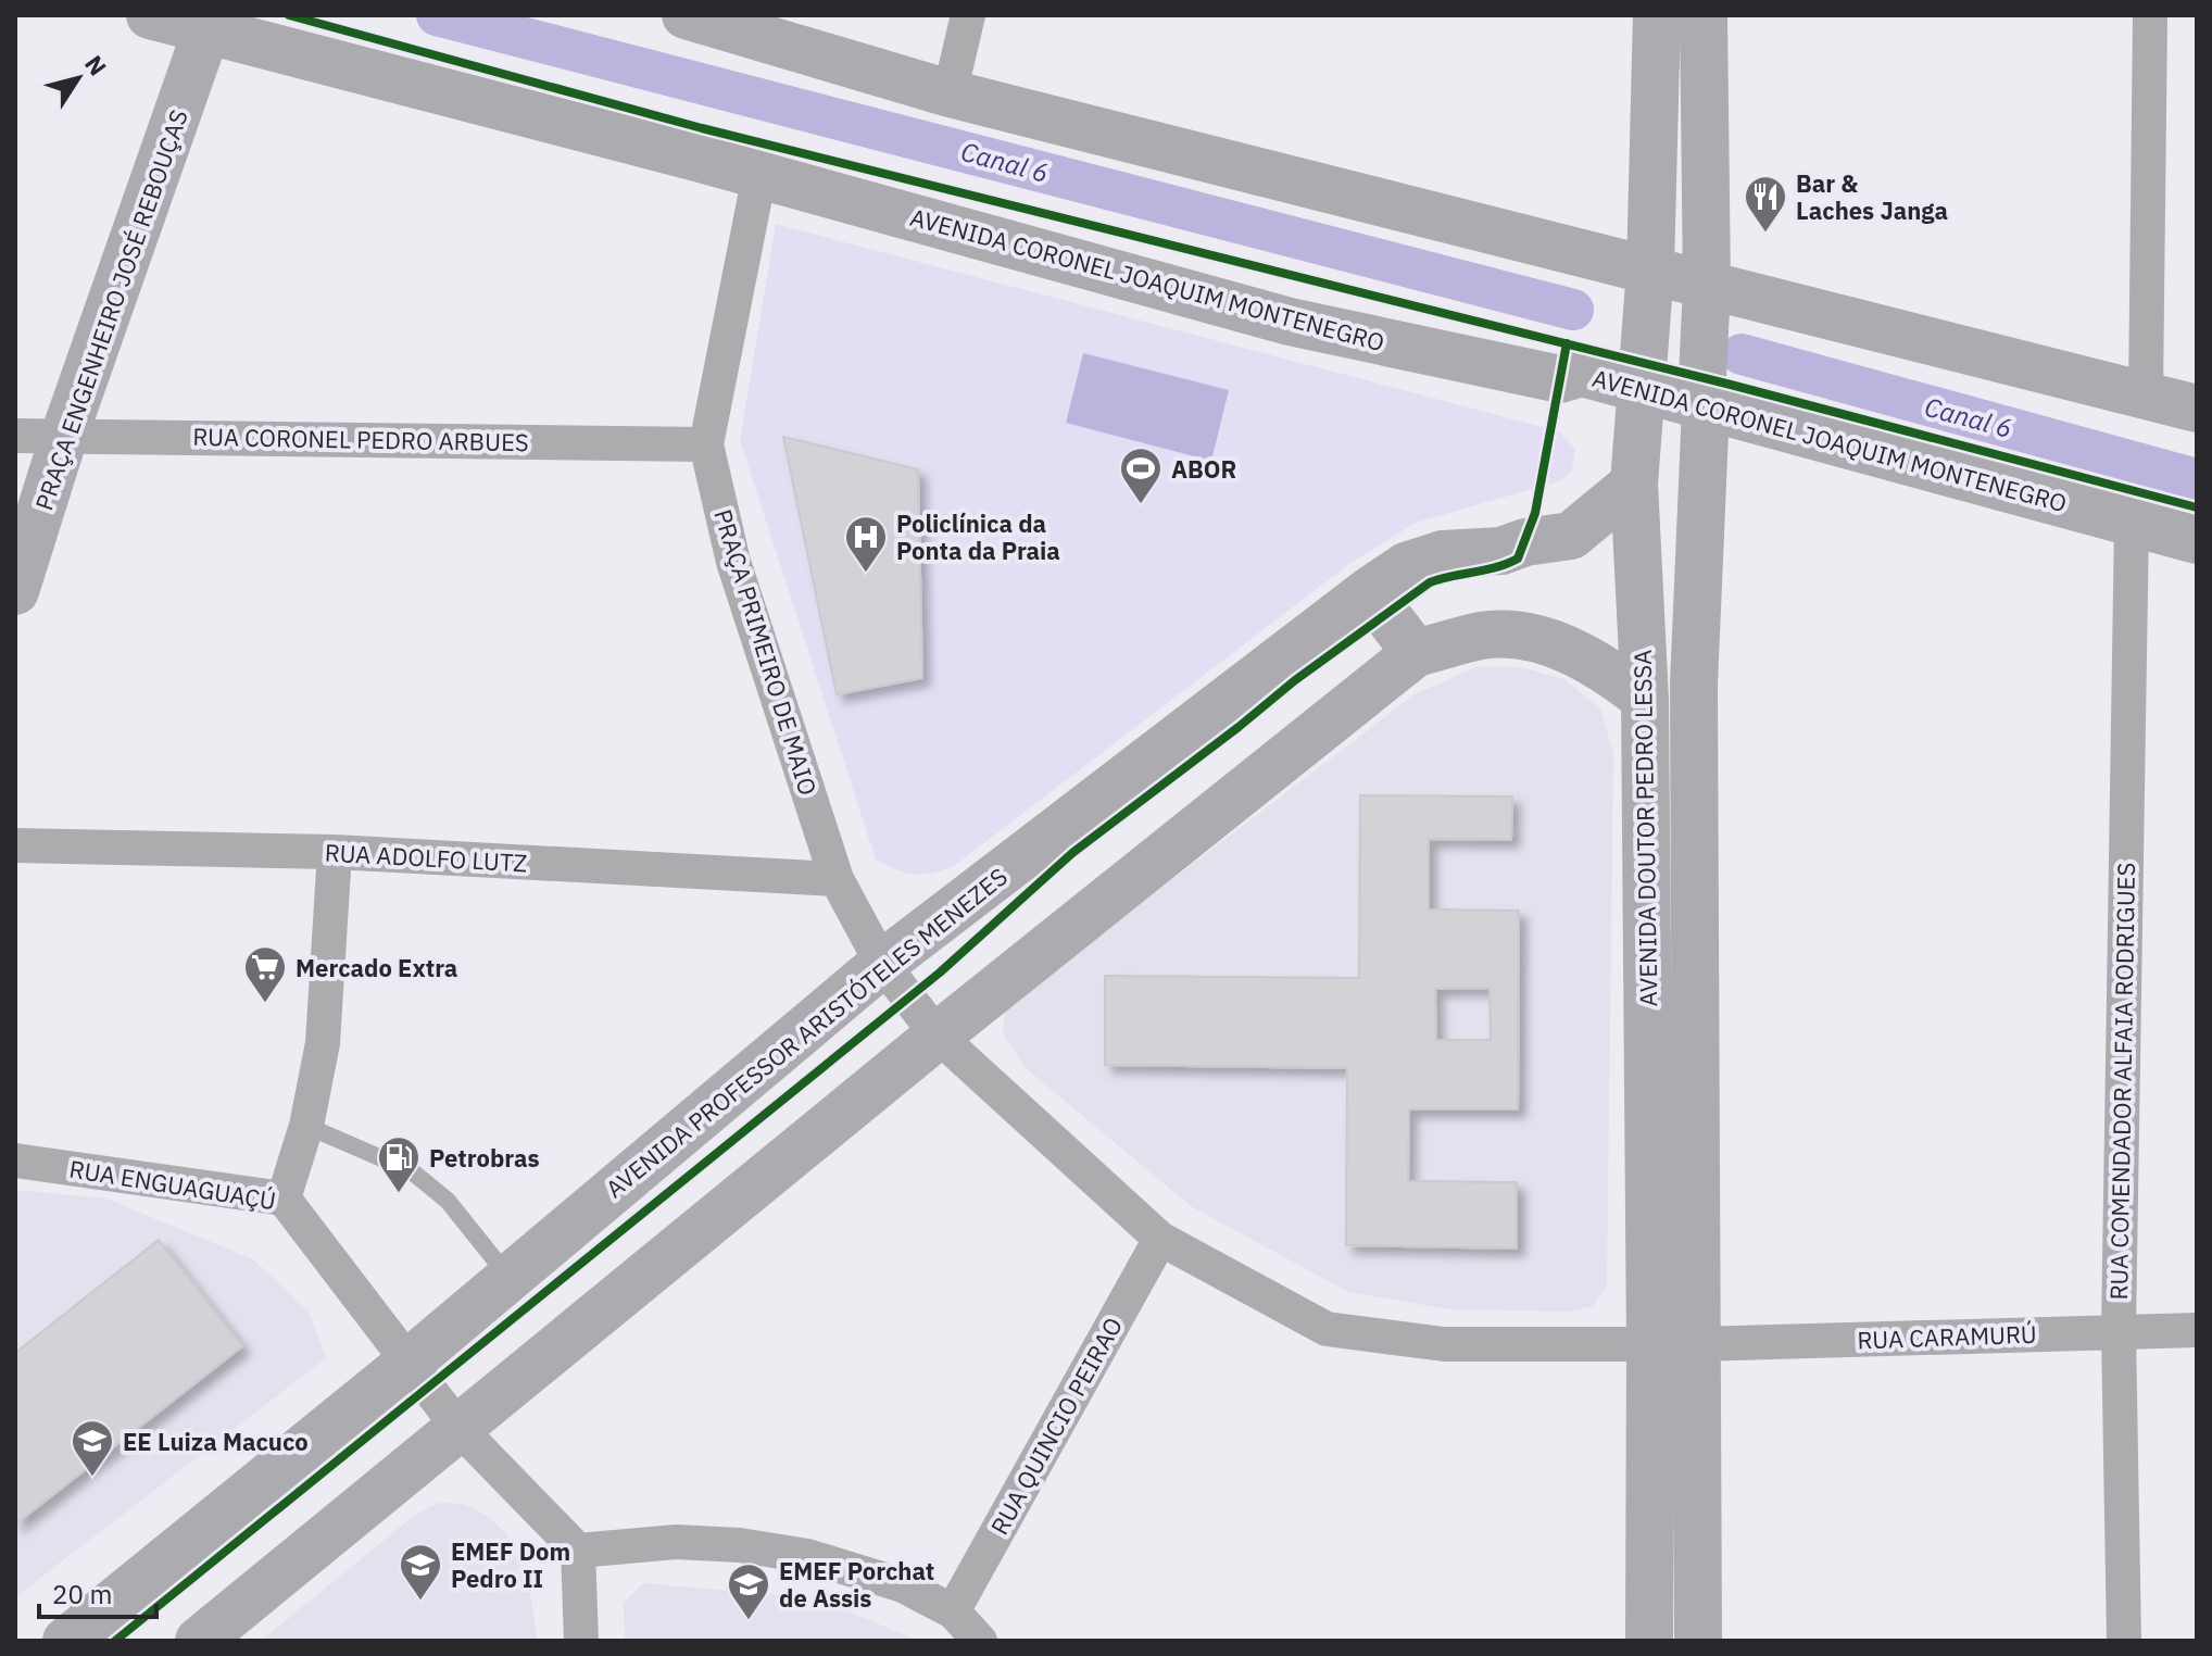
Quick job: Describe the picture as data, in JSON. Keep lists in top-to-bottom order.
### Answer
{
  "streets": {
    "main road": [
      "AVENIDA CORONEL JOAQUIM MONTENEGRO",
      "PRAÇA ENGENHEIRO JOSÉ REBOUÇAS",
      "AVENIDA DOUTOR PEDRO LESSA",
      "AVENIDA PROFESSOR ARISTÓTELES MENEZES"
    ],
    "street": [
      "RUA CORONEL PEDRO ARBUES",
      "PRAÇA PRIMEIRO DE MAIO",
      "RUA ADOLFO LUTZ",
      "RUA COMENDADOR ALFAIA RODRIGUES",
      "RUA ENGUAGUAÇÚ",
      "RUA CARAMURÚ",
      "RUA QUINCIO PEIRAO"
    ]
  },
  "crossings": [
    ["AVENIDA CORONEL JOAQUIM MONTENEGRO", "PRAÇA ENGENHEIRO JOSÉ REBOUÇAS"],
    ["AVENIDA CORONEL JOAQUIM MONTENEGRO", "PRAÇA PRIMEIRO DE MAIO"],
    ["AVENIDA CORONEL JOAQUIM MONTENEGRO", "AVENIDA DOUTOR PEDRO LESSA"],
    ["AVENIDA CORONEL JOAQUIM MONTENEGRO", "RUA COMENDADOR ALFAIA RODRIGUES"],
    ["PRAÇA ENGENHEIRO JOSÉ REBOUÇAS", "RUA CORONEL PEDRO ARBUES"],
    ["RUA CORONEL PEDRO ARBUES", "PRAÇA PRIMEIRO DE MAIO"],
    ["PRAÇA PRIMEIRO DE MAIO", "RUA ADOLFO LUTZ"],
    ["PRAÇA PRIMEIRO DE MAIO", "AVENIDA PROFESSOR ARISTÓTELES MENEZES"],
    ["PRAÇA PRIMEIRO DE MAIO", "RUA CARAMURÚ"],
    ["PRAÇA PRIMEIRO DE MAIO", "RUA QUINCIO PEIRAO"],
    ["AVENIDA DOUTOR PEDRO LESSA", "AVENIDA PROFESSOR ARISTÓTELES MENEZES"],
    ["AVENIDA DOUTOR PEDRO LESSA", "RUA CARAMURÚ"],
    ["AVENIDA PROFESSOR ARISTÓTELES MENEZES", "RUA ENGUAGUAÇÚ"],
    ["RUA COMENDADOR ALFAIA RODRIGUES", "RUA CARAMURÚ"],
    ["RUA CARAMURÚ", "RUA QUINCIO PEIRAO"]
  ],
  "water": ["Canal 6"],
  "places": {
    "restaurant": ["Bar & Laches Janga"],
    "sports": ["ABOR"],
    "hospital": ["Policlínica da Ponta da Praia"],
    "supermarket": ["Mercado Extra"],
    "fuel station": ["Petrobras"],
    "school or university": ["EE Luiza Macuco", "EMEF Dom Pedro II", "EMEF Porchat de Assis"]
  },
  "scale_bar": "20 m",
  "north": "top right"
}
